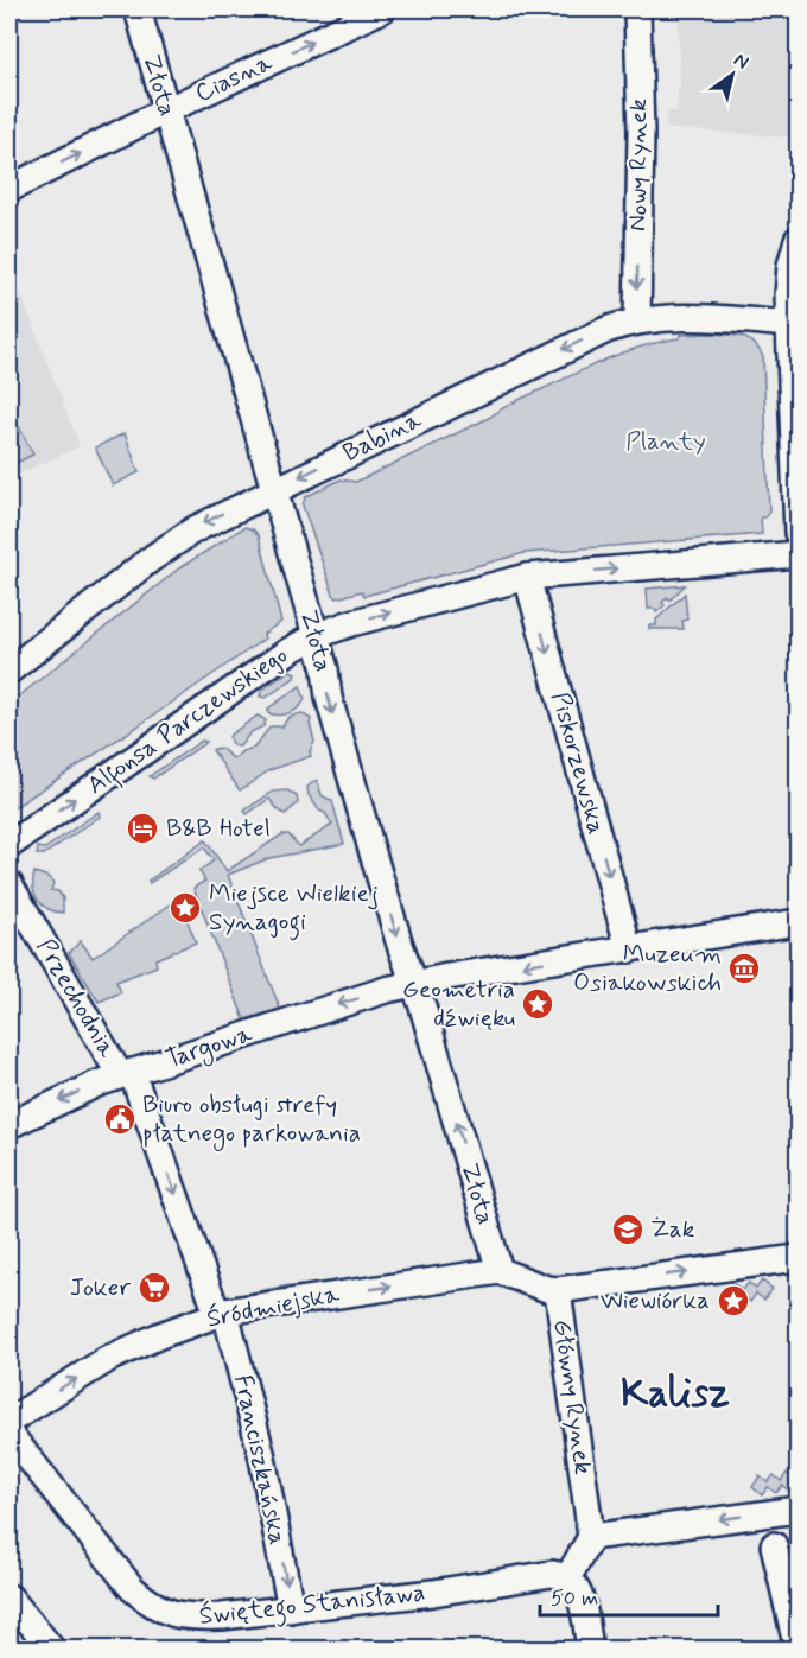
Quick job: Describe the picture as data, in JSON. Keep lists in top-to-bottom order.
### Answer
{
  "streets": {
    "street": [
      "Ciasna",
      "Złota",
      "Nowy Rynek",
      "Babina",
      "Alfonsa Parczewskiego",
      "Piskorzewska",
      "Przechodnia",
      "Targowa",
      "Śródmiejska",
      "Główny Rynek",
      "Franciszkańska",
      "Świętego Stanisława"
    ]
  },
  "crossings": [
    ["Ciasna", "Złota"],
    ["Złota", "Babina"],
    ["Złota", "Alfonsa Parczewskiego"],
    ["Złota", "Targowa"],
    ["Złota", "Śródmiejska"],
    ["Nowy Rynek", "Babina"],
    ["Alfonsa Parczewskiego", "Piskorzewska"],
    ["Piskorzewska", "Targowa"],
    ["Przechodnia", "Targowa"],
    ["Przechodnia", "Franciszkańska"],
    ["Targowa", "Franciszkańska"],
    ["Śródmiejska", "Główny Rynek"],
    ["Śródmiejska", "Franciszkańska"],
    ["Franciszkańska", "Świętego Stanisława"]
  ],
  "one_way": [
    "Ciasna",
    "Nowy Rynek",
    "Babina",
    "Alfonsa Parczewskiego",
    "Piskorzewska",
    "Targowa",
    "Śródmiejska",
    "Główny Rynek",
    "Franciszkańska"
  ],
  "districts": ["Kalisz"],
  "parks": ["Planty"],
  "places": {
    "hotel": ["B&B Hotel"],
    "place": ["Miejsce Wielkiej Synagogi", "Geometria dźwięku", "Wiewiórka"],
    "museum": ["Muzeum Osiakowskich"],
    "public building": ["Biuro obsługi strefy płatnego parkowania"],
    "school or university": ["Żak"],
    "supermarket": ["Joker"]
  },
  "scale_bar": "50 m",
  "north": "top right"
}
